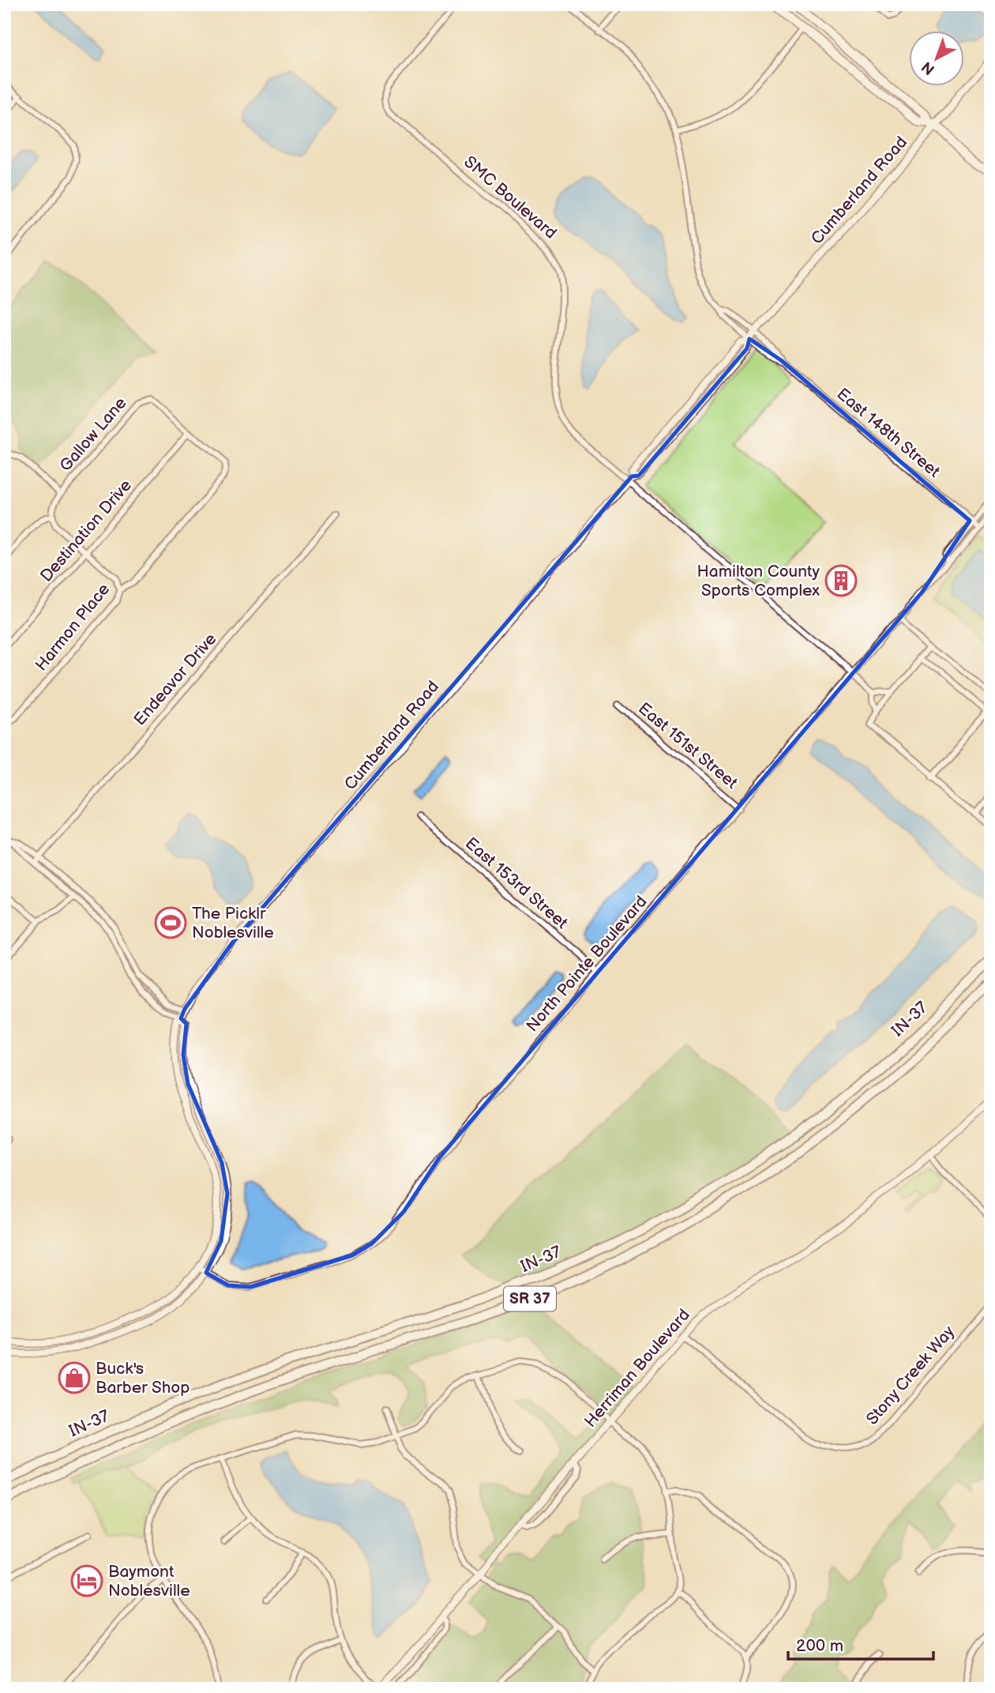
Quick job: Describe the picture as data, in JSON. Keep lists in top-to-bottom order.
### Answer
{
  "streets": {
    "highway": ["IN-37", "SR 37"],
    "street": [
      "Cumberland Road",
      "SMC Boulevard",
      "East 148th Street",
      "Gallow Lane",
      "Destination Drive",
      "Harmon Place",
      "Endeavor Drive",
      "East 151st Street",
      "East 153rd Street",
      "North Pointe Boulevard",
      "Herriman Boulevard",
      "Stony Creek Way"
    ]
  },
  "crossings": [
    ["Cumberland Road", "SMC Boulevard"],
    ["Cumberland Road", "East 148th Street"],
    ["Cumberland Road", "North Pointe Boulevard"],
    ["SMC Boulevard", "North Pointe Boulevard"],
    ["East 148th Street", "North Pointe Boulevard"],
    ["Gallow Lane", "Destination Drive"],
    ["Gallow Lane", "Harmon Place"],
    ["Destination Drive", "Harmon Place"],
    ["East 151st Street", "North Pointe Boulevard"],
    ["East 153rd Street", "North Pointe Boulevard"],
    ["Herriman Boulevard", "Stony Creek Way"]
  ],
  "places": {
    "building": ["Hamilton County Sports Complex"],
    "sports": ["The Picklr Noblesville"],
    "shop": ["Buck's Barber Shop"],
    "hotel": ["Baymont Noblesville"]
  },
  "scale_bar": "200 m",
  "north": "bottom left"
}
